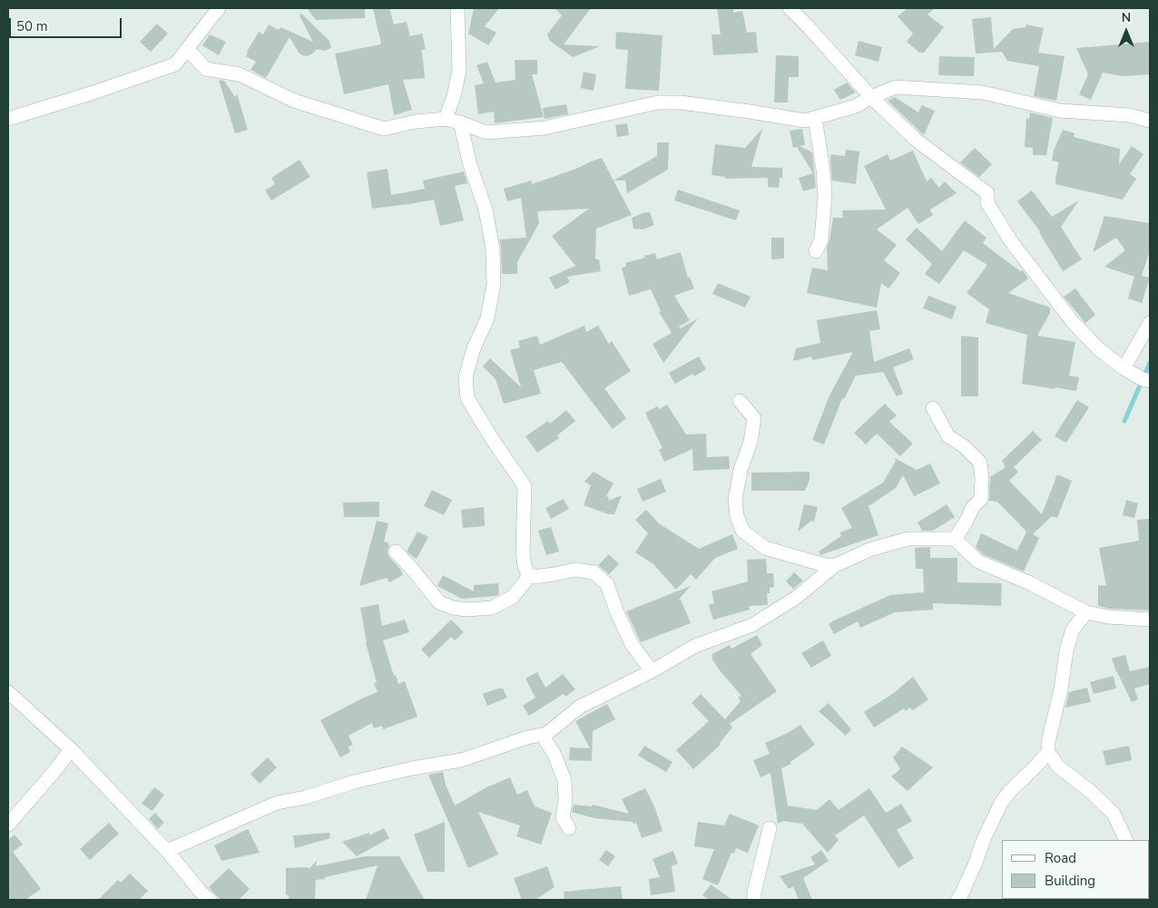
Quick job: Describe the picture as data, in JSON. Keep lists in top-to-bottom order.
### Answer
{
  "legend": ["Road", "Building"],
  "scale_bar": "50 m",
  "north": "top"
}
